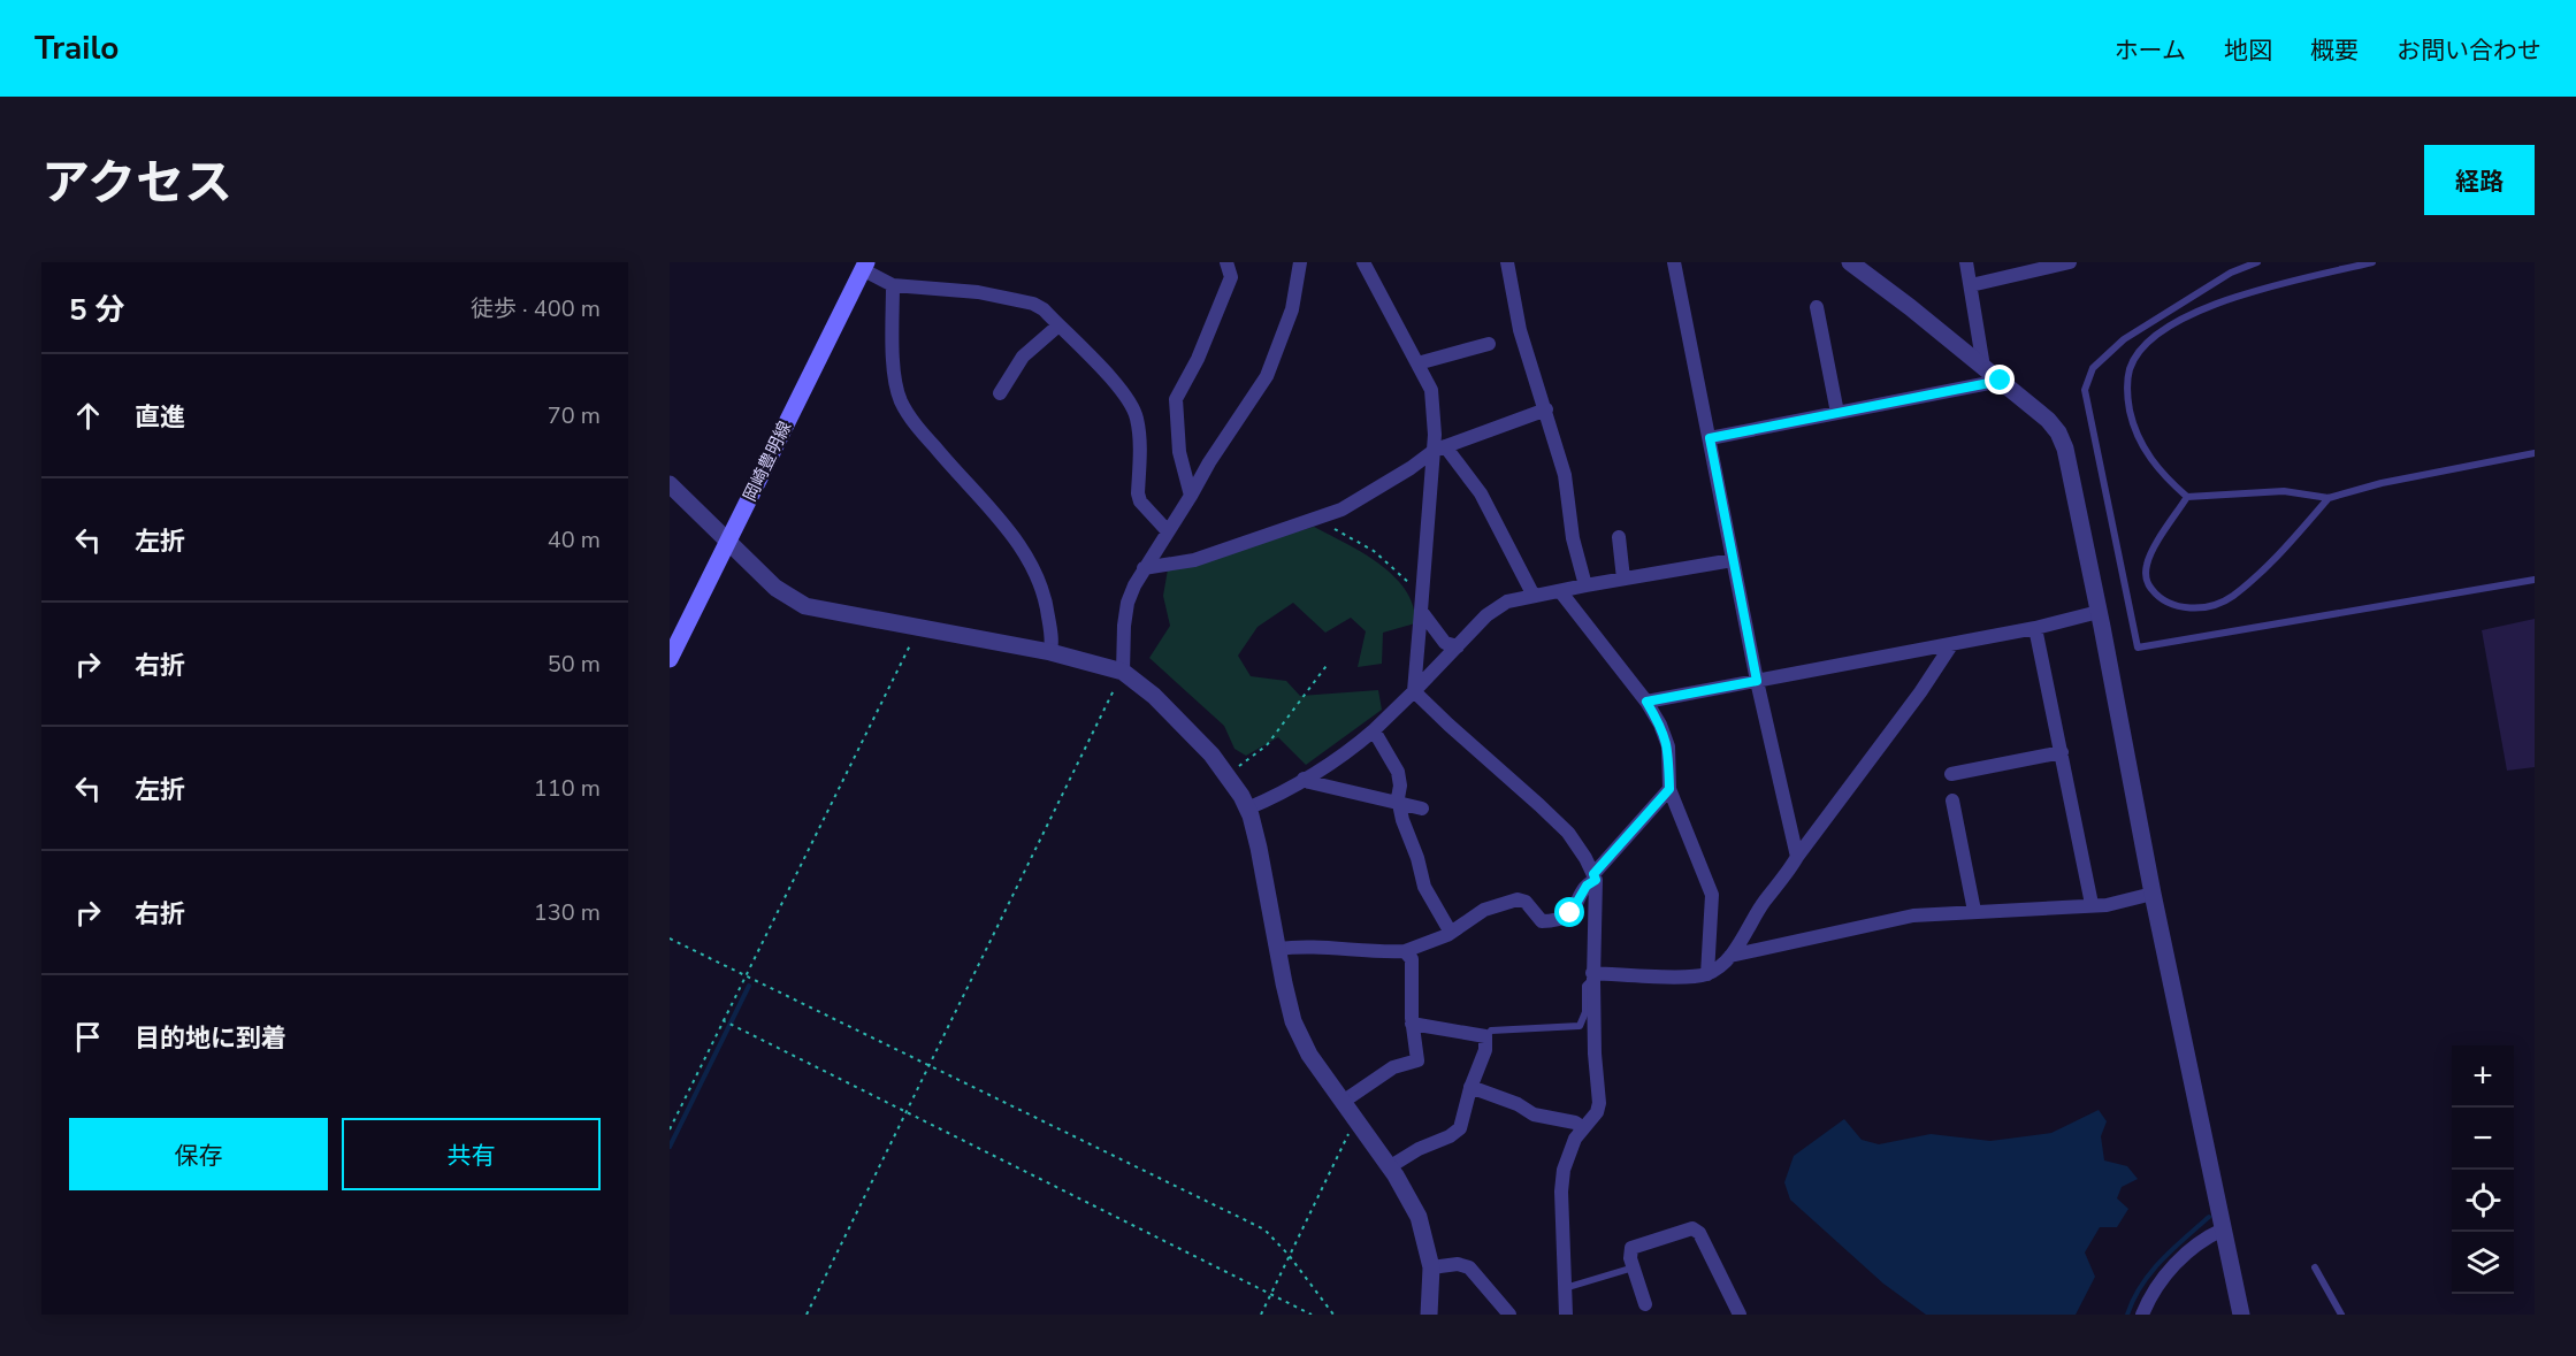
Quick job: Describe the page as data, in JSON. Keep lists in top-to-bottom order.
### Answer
{
  "streets": {
    "main road": ["岡崎豊明線"]
  },
  "page": {
    "header": "Trailo",
    "nav": [
      "ホーム",
      "地図",
      "概要",
      "お問い合わせ"
    ],
    "title": "アクセス",
    "buttons": [
      "経路",
      ["保存", "共有"]
    ],
    "heading": ["5 分", "徒歩 · 400 m"],
    "list": [
      ["直進", "70 m"],
      ["左折", "40 m"],
      ["右折", "50 m"],
      ["左折", "110 m"],
      ["右折", "130 m"],
      "目的地に到着"
    ],
    "map_buttons": ["+", "−"]
  }
}
